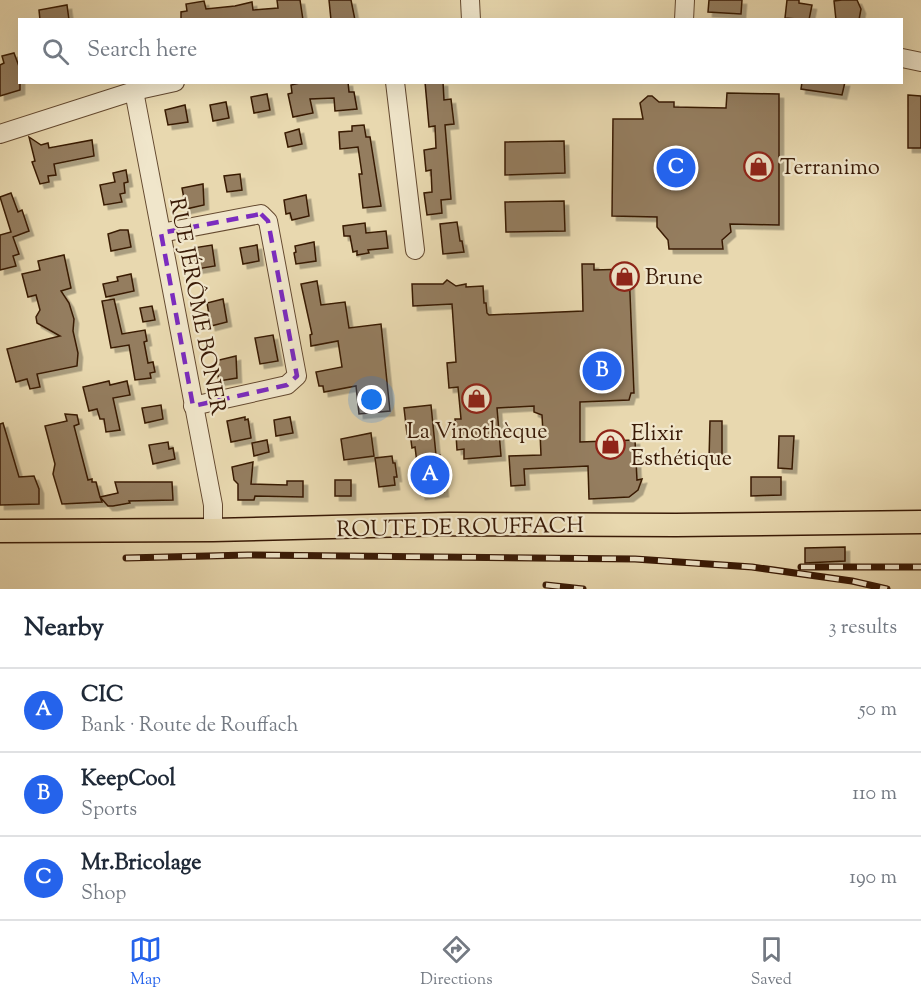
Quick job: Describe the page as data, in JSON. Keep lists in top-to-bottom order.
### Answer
{
  "streets": {
    "main road": ["ROUTE DE ROUFFACH"],
    "street": ["RUE JÉRÔME BONER"]
  },
  "crossings": [
    ["RUE JÉRÔME BONER", "ROUTE DE ROUFFACH"]
  ],
  "places": {
    "shop": [
      "Terranimo",
      "Brune",
      "La Vinothèque",
      "Elixir Esthétique"
    ]
  },
  "page": {
    "search": "Search here",
    "pins": ["C", "B", "A"],
    "heading": ["Nearby", "3 results"],
    "list": [
      {
        "mark": "A",
        "name": "CIC",
        "note": "Bank · Route de Rouffach",
        "value": "50 m"
      },
      {
        "mark": "B",
        "name": "KeepCool",
        "note": "Sports",
        "value": "110 m"
      },
      {
        "mark": "C",
        "name": "Mr.Bricolage",
        "note": "Shop",
        "value": "190 m"
      }
    ],
    "nav": ["Map", "Directions", "Saved"]
  }
}
